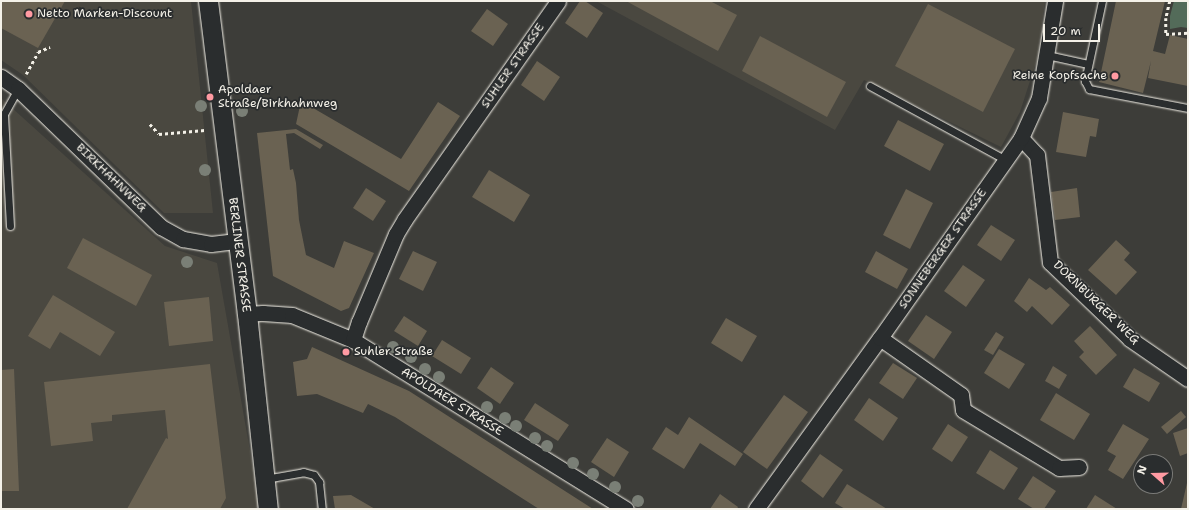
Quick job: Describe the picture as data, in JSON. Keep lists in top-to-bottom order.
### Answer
{
  "streets": {
    "street": [
      "SUHLER STRASSE",
      "BIRKHAHNWEG",
      "SONNEBERGER STRASSE",
      "BERLINER STRASSE",
      "DORNBURGER WEG",
      "APOLDAER STRASSE"
    ]
  },
  "crossings": [
    ["SUHLER STRASSE", "APOLDAER STRASSE"],
    ["BIRKHAHNWEG", "BERLINER STRASSE"],
    ["SONNEBERGER STRASSE", "DORNBURGER WEG"],
    ["BERLINER STRASSE", "APOLDAER STRASSE"]
  ],
  "places": [
    "Netto Marken-Discount",
    "Reine Kopfsache",
    "Apoldaer Straße/Birkhahnweg",
    "Suhler Straße"
  ],
  "scale_bar": "20 m",
  "north": "left"
}
